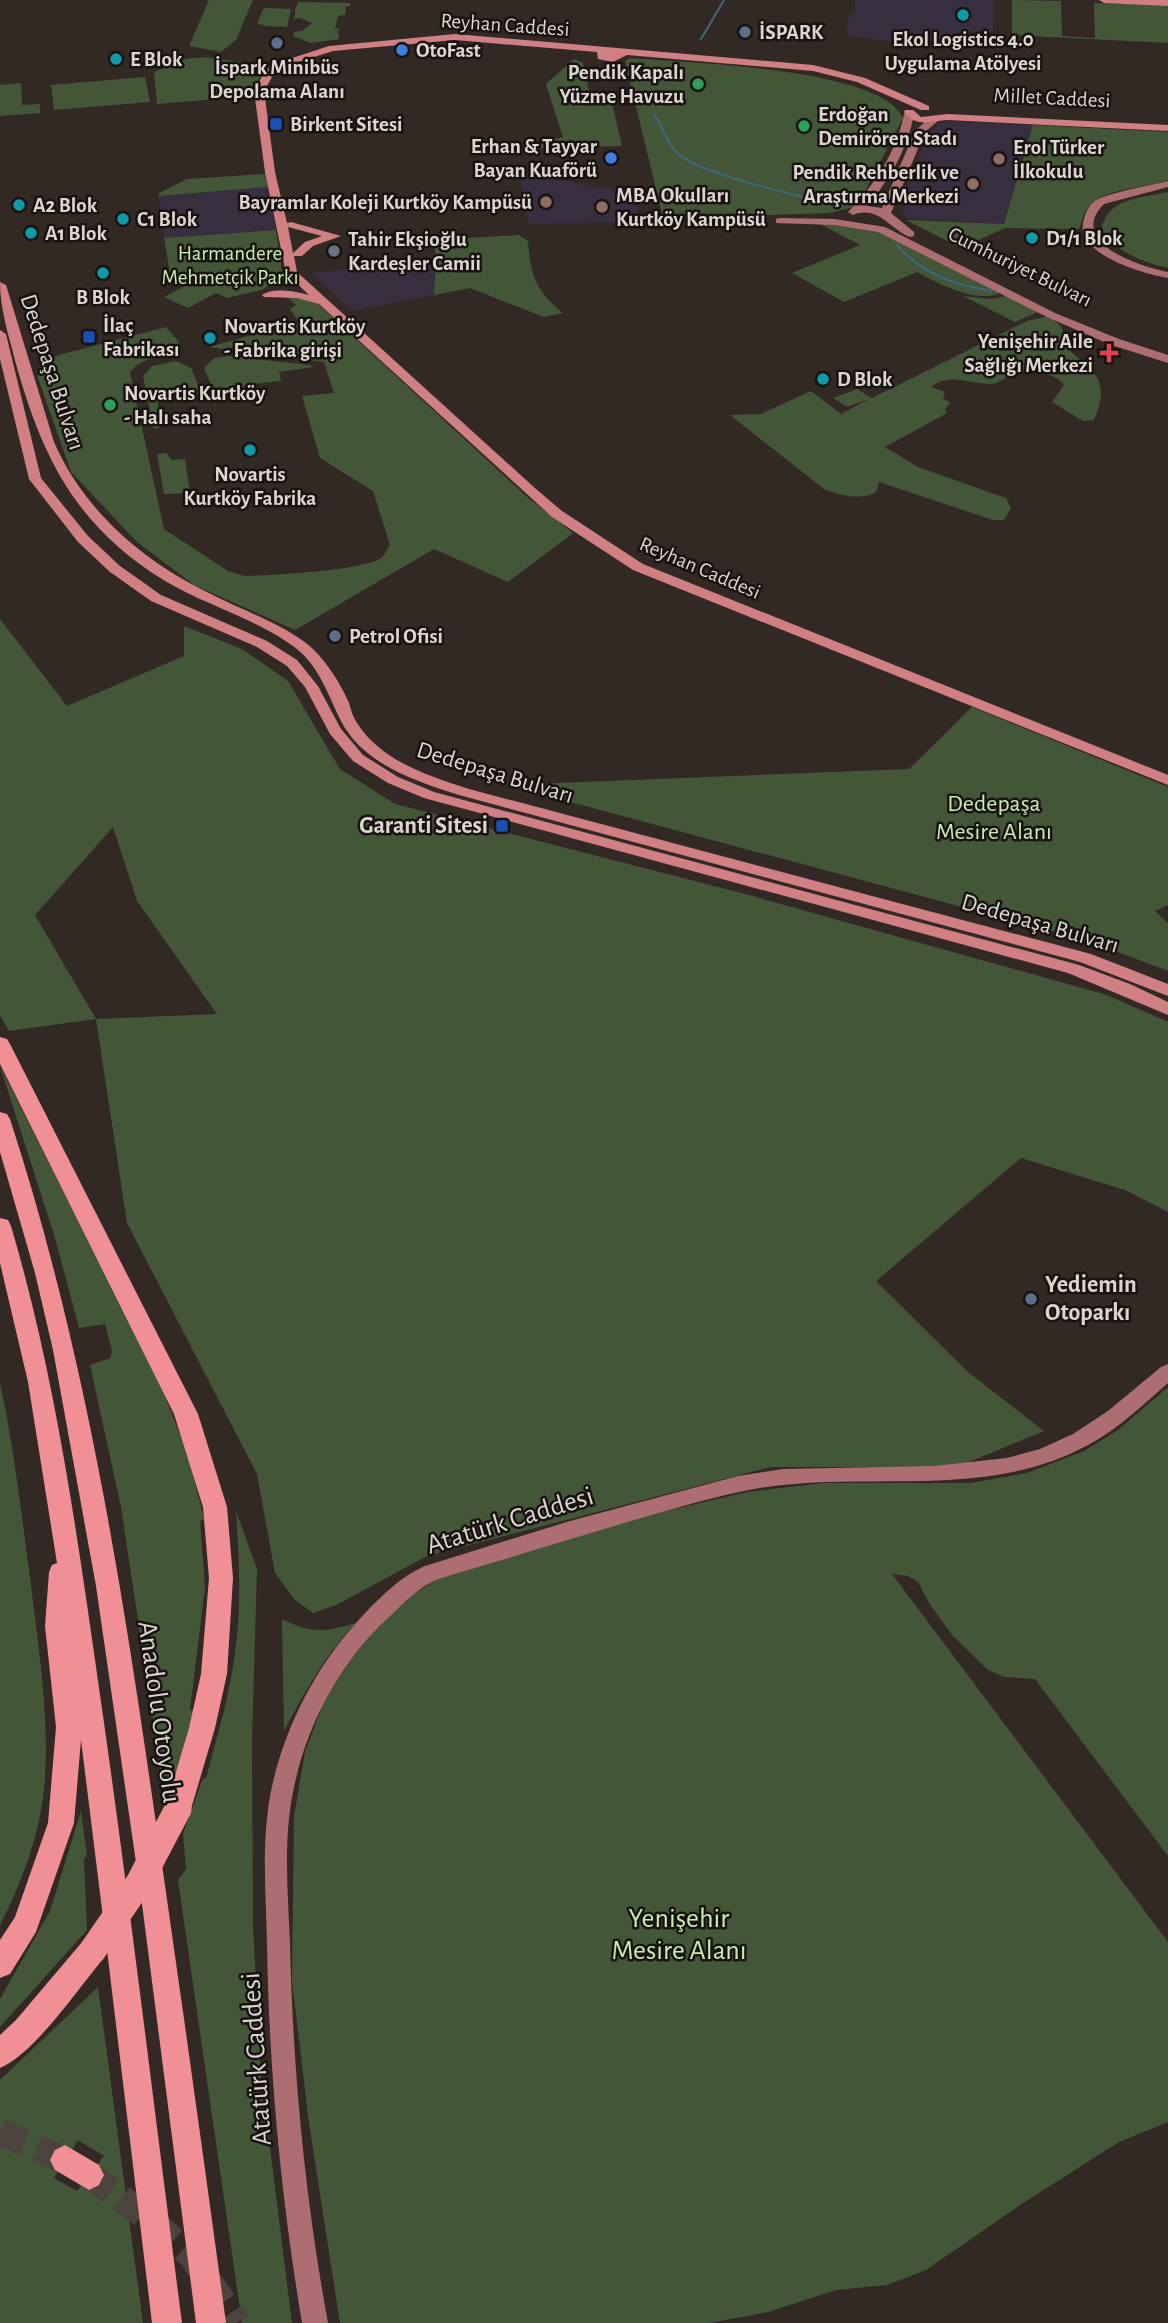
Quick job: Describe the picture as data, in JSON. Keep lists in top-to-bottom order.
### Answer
{
  "streets": {
    "highway": ["Anadolu Otoyolu"],
    "main road": ["Reyhan Caddesi", "Millet Caddesi", "Dedepaşa Bulvarı"],
    "street": ["Cumhuriyet Bulvarı", "Atatürk Caddesi"]
  },
  "crossings": [
    ["Reyhan Caddesi", "Millet Caddesi"]
  ],
  "parks": ["Harmandere Mehmetçik Parkı", "Dedepaşa Mesire Alanı", "Yenişehir Mesire Alanı"],
  "places": {
    "other": [
      "Ekol Logistics 4.0 Uygulama Atölyesi",
      "İSPARK",
      "İspark Minibüs Depolama Alanı",
      "OtoFast",
      "E Blok",
      "Pendik Kapalı Yüzme Havuzu",
      "Erdoğan Demirören Stadı",
      "Erhan & Tayyar Bayan Kuaförü",
      "Erol Türker İlkokulu",
      "Pendik Rehberlik ve Araştırma Merkezi",
      "Bayramlar Koleji Kurtköy Kampüsü",
      "A2 Blok",
      "MBA Okulları Kurtköy Kampüsü",
      "C1 Blok",
      "A1 Blok",
      "D1/1 Blok",
      "Tahir Ekşioğlu Kardeşler Camii",
      "B Blok",
      "Novartis Kurtköy - Fabrika girişi",
      "D Blok",
      "Novartis Kurtköy - Halı saha",
      "Novartis Kurtköy Fabrika",
      "Petrol Ofisi",
      "Yediemin Otoparkı"
    ],
    "transit": ["Birkent Sitesi", "İlaç Fabrikası", "Garanti Sitesi"],
    "health": ["Yenişehir Aile Sağlığı Merkezi"]
  }
}
